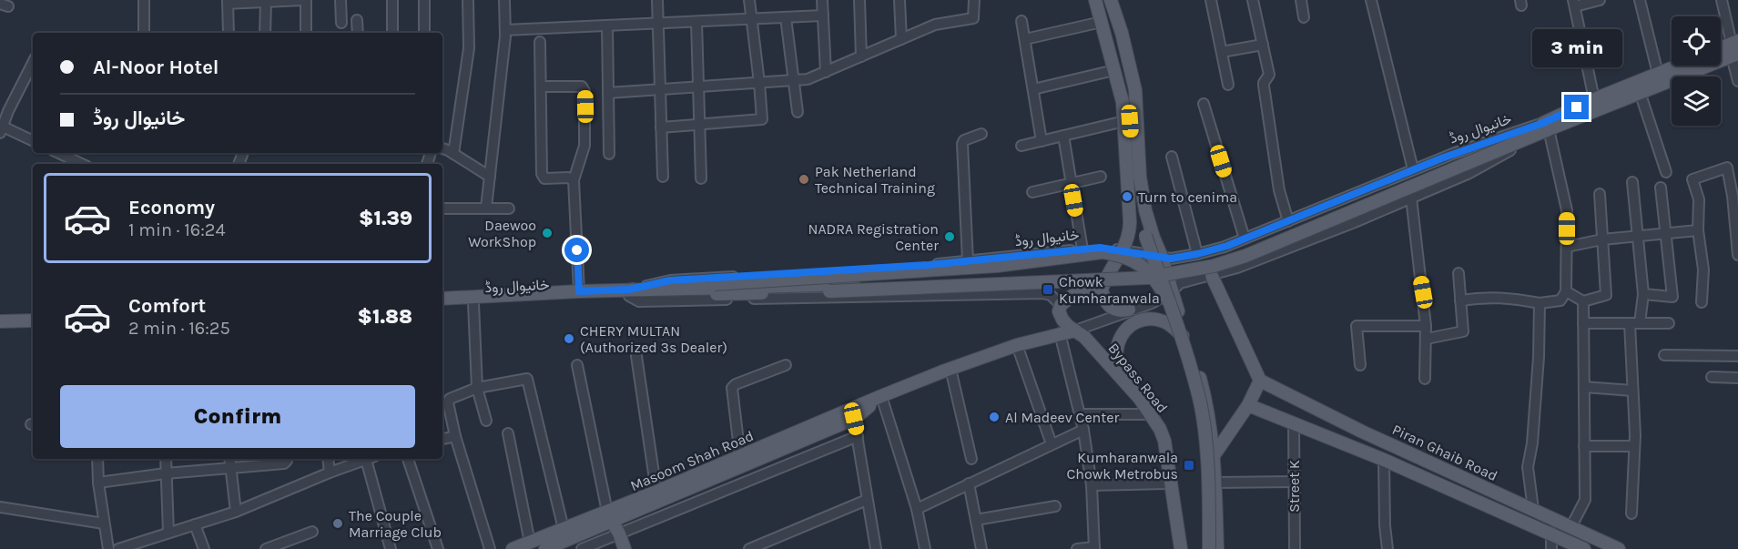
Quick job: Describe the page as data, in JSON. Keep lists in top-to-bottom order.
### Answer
{
  "streets": {
    "main road": [
      "خانیوال روڈ",
      "Bypass Road",
      "Piran Ghaib Road",
      "Masoom Shah Road"
    ],
    "street": ["Street K"]
  },
  "crossings": [
    ["Bypass Road", "Masoom Shah Road"],
    ["Piran Ghaib Road", "Street K"]
  ],
  "places": {
    "other": [
      "Pak Netherland Technical Training",
      "Turn to cenima",
      "Daewoo WorkShop",
      "NADRA Registration Center",
      "CHERY MULTAN (Authorized 3s Dealer)",
      "Al Madeev Center",
      "The Couple Marriage Club"
    ],
    "transit": ["Chowk Kumharanwala", "Kumharanwala Chowk Metrobus"]
  },
  "page": {
    "bubble": "3 min",
    "banner": ["Al-Noor Hotel", "خانیوال روڈ"],
    "list": [
      {
        "name": "Economy",
        "note": "1 min · 16:24",
        "value": "$1.39"
      },
      {
        "name": "Comfort",
        "note": "2 min · 16:25",
        "value": "$1.88"
      }
    ],
    "buttons": "Confirm"
  }
}
